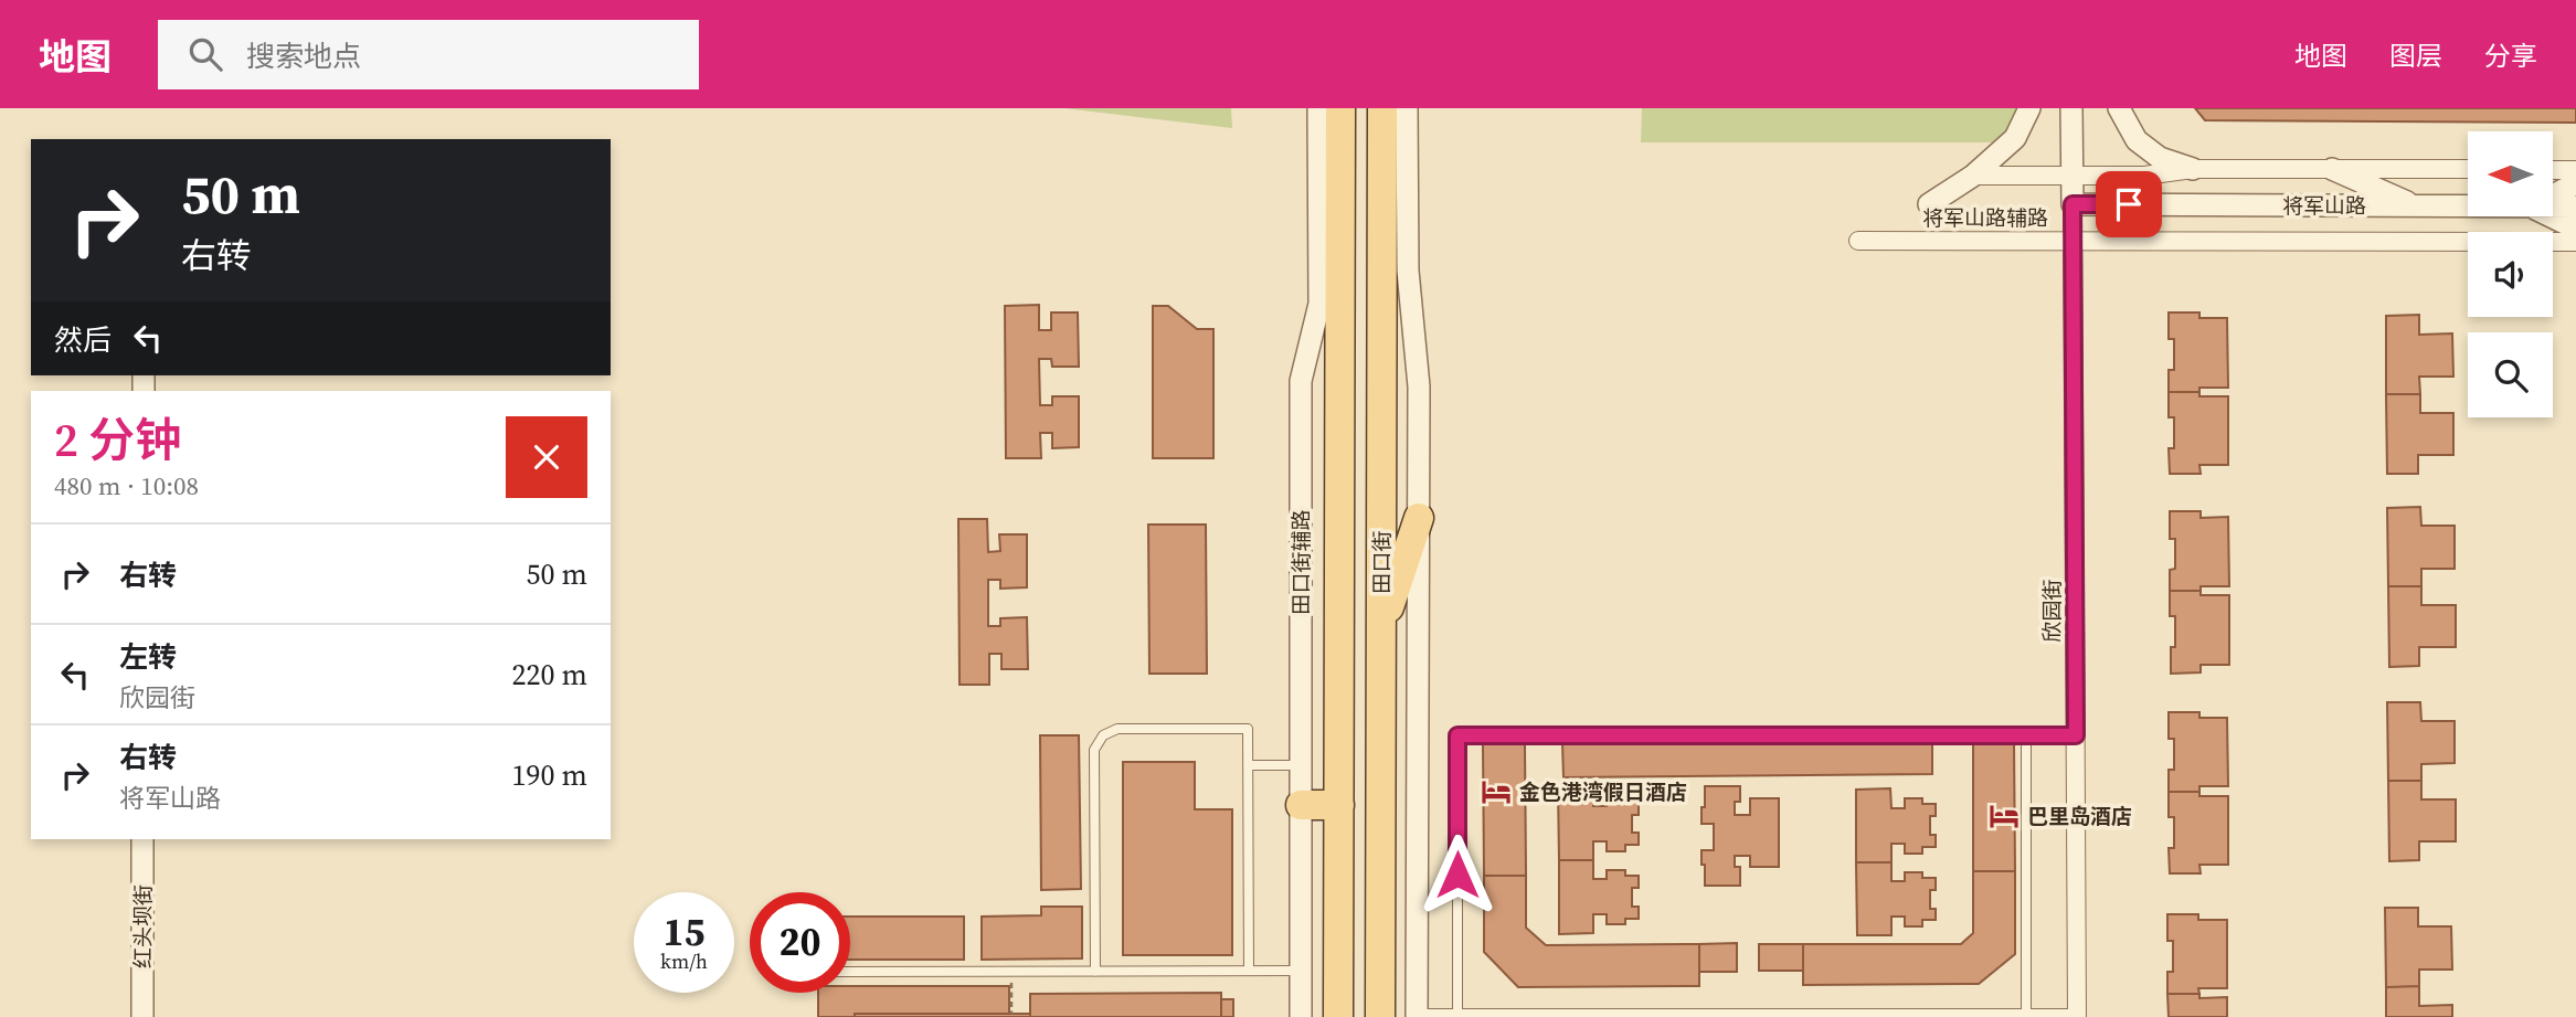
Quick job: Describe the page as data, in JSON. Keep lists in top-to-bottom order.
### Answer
{
  "streets": {
    "main road": ["田口街"],
    "street": [
      "将军山路",
      "将军山路辅路",
      "田口街辅路",
      "欣园街",
      "红头坝街"
    ]
  },
  "crossings": [
    ["将军山路", "欣园街"],
    ["将军山路辅路", "欣园街"]
  ],
  "places": {
    "hotel": ["金色港湾假日酒店", "巴里岛酒店"]
  },
  "north": "left",
  "page": {
    "header": "地图",
    "search": "搜索地点",
    "nav": ["地图", "图层", "分享"],
    "turn": ["50 m", "右转"],
    "then": "然后",
    "heading": ["2 分钟", "480 m · 10:08"],
    "list": [
      {
        "name": "右转",
        "value": "50 m"
      },
      {
        "name": "左转",
        "note": "欣园街",
        "value": "220 m"
      },
      {
        "name": "右转",
        "note": "将军山路",
        "value": "190 m"
      }
    ],
    "speed": "15 km/h",
    "limit": "20"
  }
}
